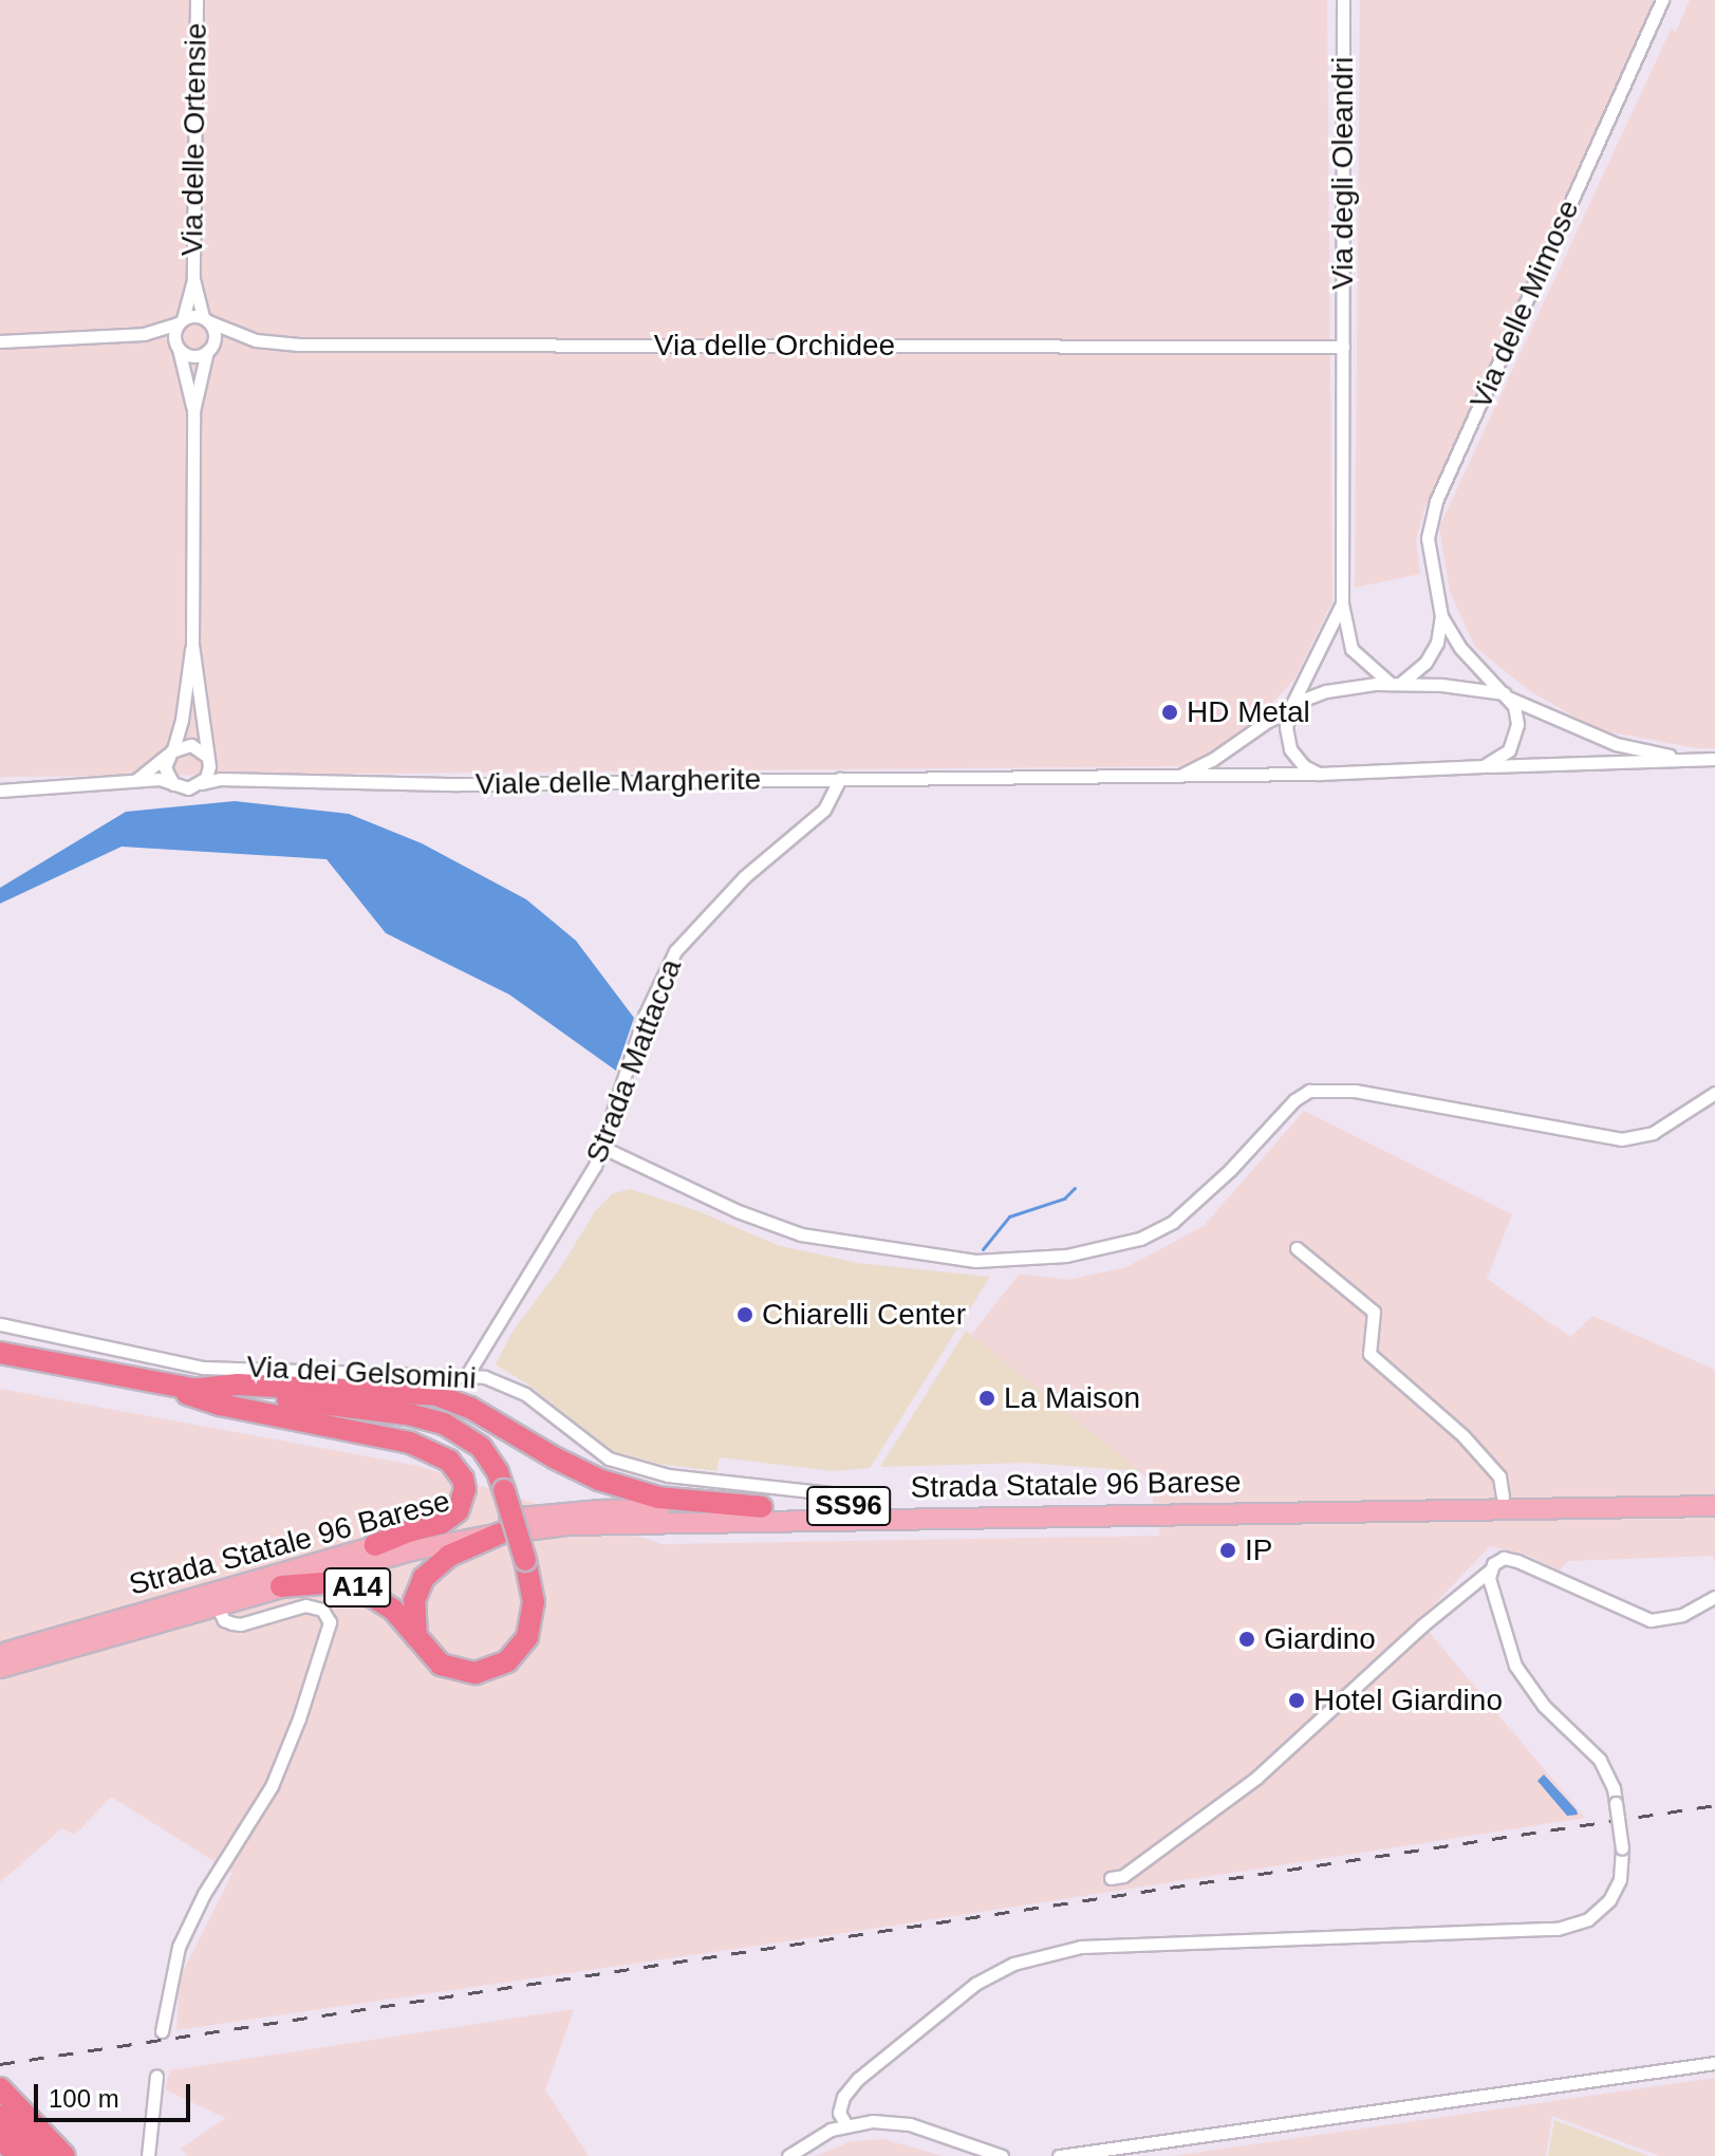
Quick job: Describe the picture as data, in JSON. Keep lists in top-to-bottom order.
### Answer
{
  "streets": {
    "highway": ["A14"],
    "main road": ["Strada Statale 96 Barese", "SS96"],
    "street": [
      "Via delle Ortensie",
      "Via degli Oleandri",
      "Via delle Mimose",
      "Via delle Orchidee",
      "Viale delle Margherite",
      "Strada Mattacca",
      "Via dei Gelsomini"
    ]
  },
  "crossings": [
    ["Via delle Ortensie", "Via delle Orchidee"],
    ["Via degli Oleandri", "Via delle Orchidee"],
    ["Viale delle Margherite", "Strada Mattacca"],
    ["Strada Mattacca", "Via dei Gelsomini"],
    ["Via dei Gelsomini", "Strada Statale 96 Barese"],
    ["Strada Statale 96 Barese", "A14"]
  ],
  "places": [
    "HD Metal",
    "Chiarelli Center",
    "La Maison",
    "IP",
    "Giardino",
    "Hotel Giardino"
  ],
  "scale_bar": "100 m"
}
